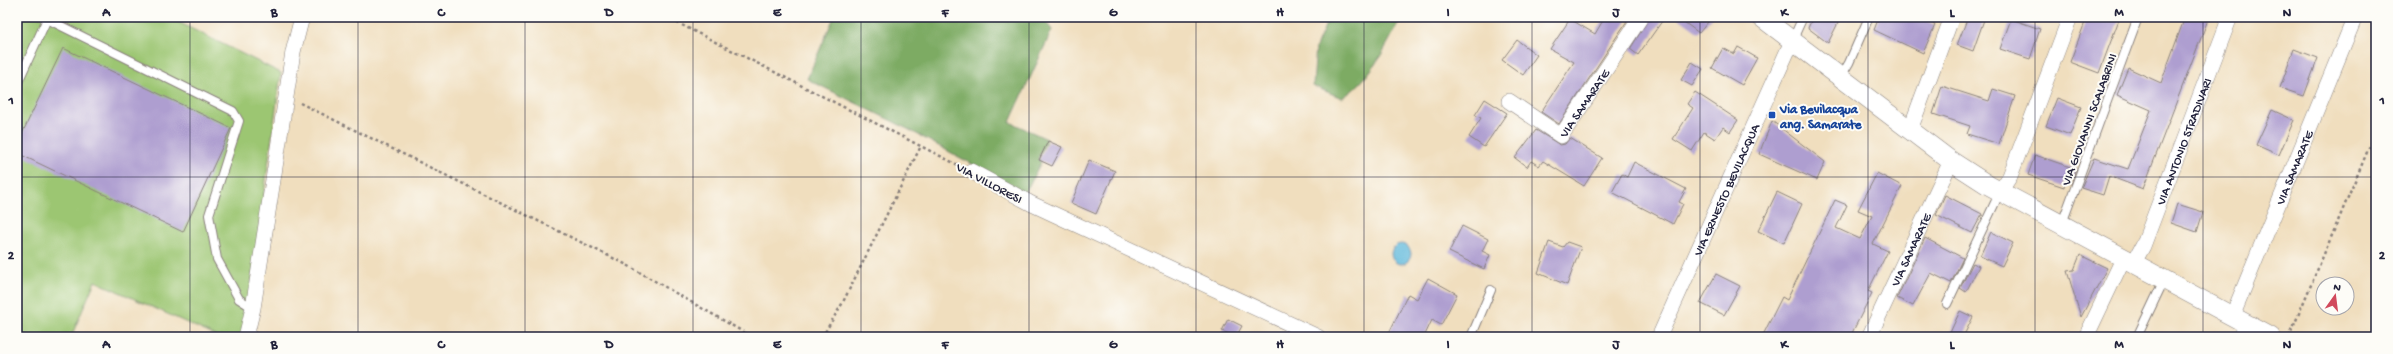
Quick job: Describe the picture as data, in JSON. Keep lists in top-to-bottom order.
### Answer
{
  "streets": {
    "street": [
      "VIA SAMARATE",
      "VIA ANTONIO STRADIVARI",
      "VIA VILLORESI",
      "VIA ERNESTO BEVILACQUA"
    ],
    "lane": ["VIA GIOVANNI SCALABRINI"]
  },
  "places": {
    "transit": ["Via Bevilacqua ang. Samarate"]
  },
  "north": "top",
  "grid": {
    "columns": [
      "A",
      "B",
      "C",
      "D",
      "E",
      "F",
      "G",
      "H",
      "I",
      "J",
      "K",
      "L",
      "M",
      "N"
    ],
    "rows": ["1", "2"]
  }
}
